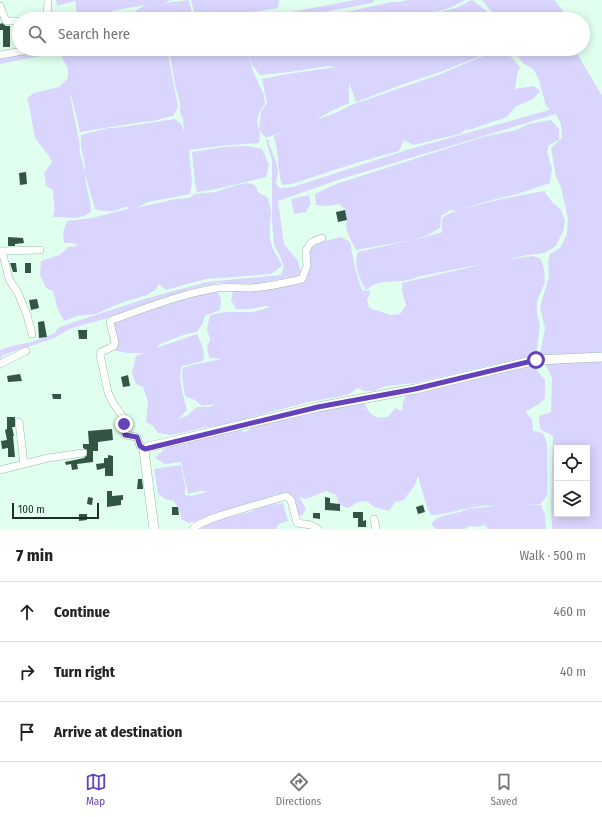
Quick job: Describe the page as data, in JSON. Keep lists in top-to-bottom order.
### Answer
{
  "scale_bar": "100 m",
  "page": {
    "search": "Search here",
    "scale": "100 m",
    "heading": ["7 min", "Walk · 500 m"],
    "list": [
      ["Continue", "460 m"],
      ["Turn right", "40 m"],
      "Arrive at destination"
    ],
    "nav": ["Map", "Directions", "Saved"]
  }
}
